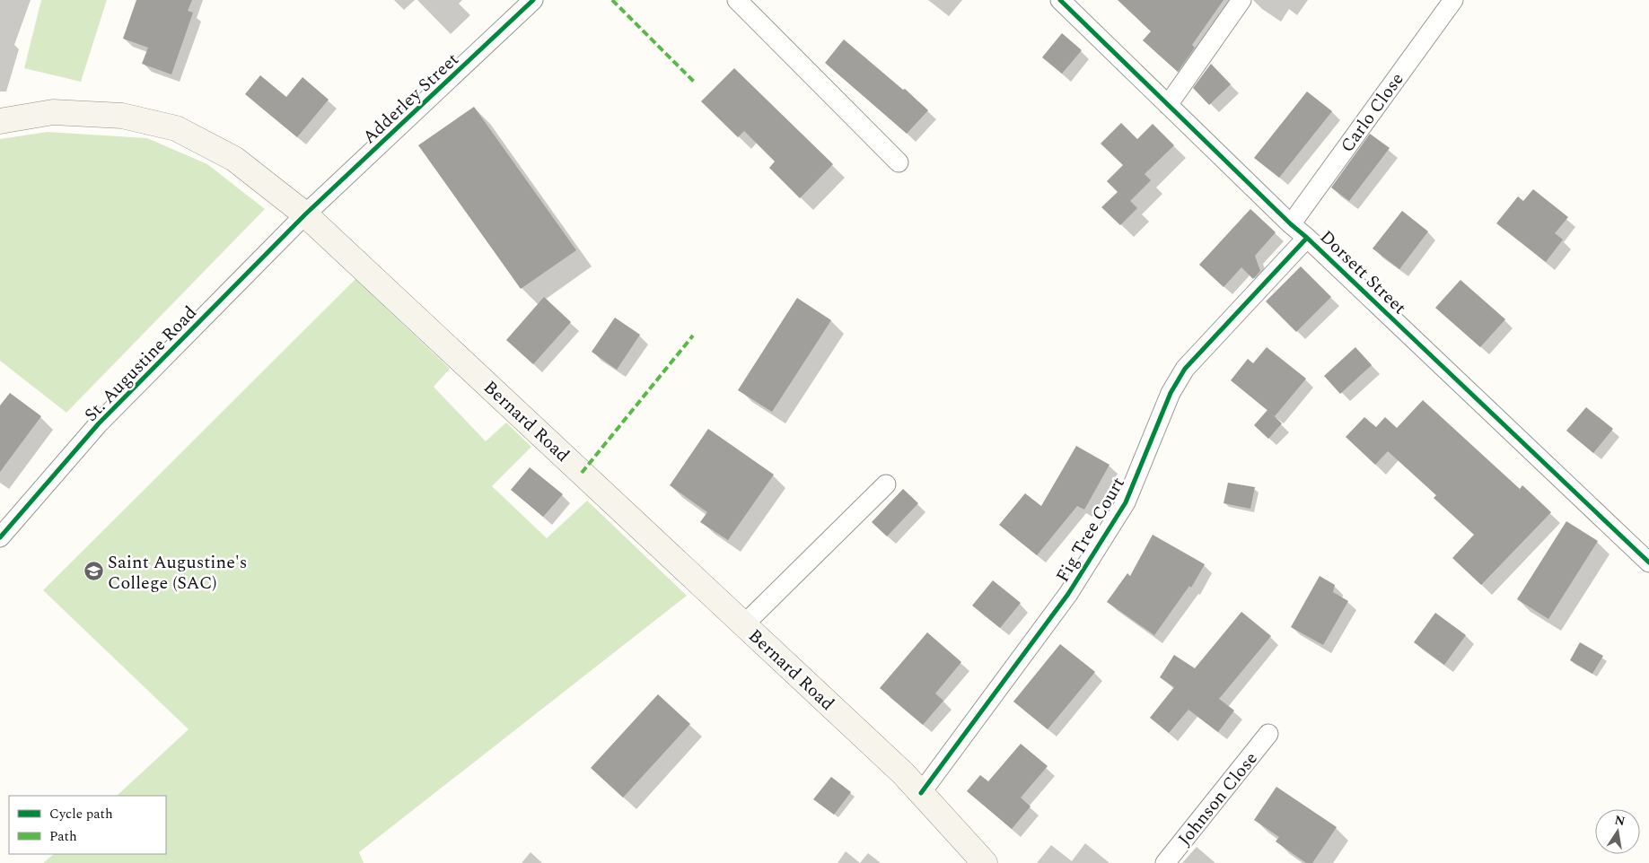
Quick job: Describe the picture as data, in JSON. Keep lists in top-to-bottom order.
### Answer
{
  "streets": {
    "main road": ["Bernard Road"],
    "street": [
      "Adderley Street",
      "Carlo Close",
      "Dorsett Street",
      "St. Augustine Road",
      "Fig Tree Court",
      "Johnson Close"
    ]
  },
  "crossings": [
    ["Adderley Street", "St. Augustine Road"],
    ["Adderley Street", "Bernard Road"],
    ["Carlo Close", "Dorsett Street"],
    ["Dorsett Street", "Fig Tree Court"],
    ["St. Augustine Road", "Bernard Road"],
    ["Bernard Road", "Fig Tree Court"]
  ],
  "places": {
    "school or university": ["Saint Augustine's College (SAC)"]
  },
  "legend": ["Cycle path", "Path"],
  "north": "top"
}
